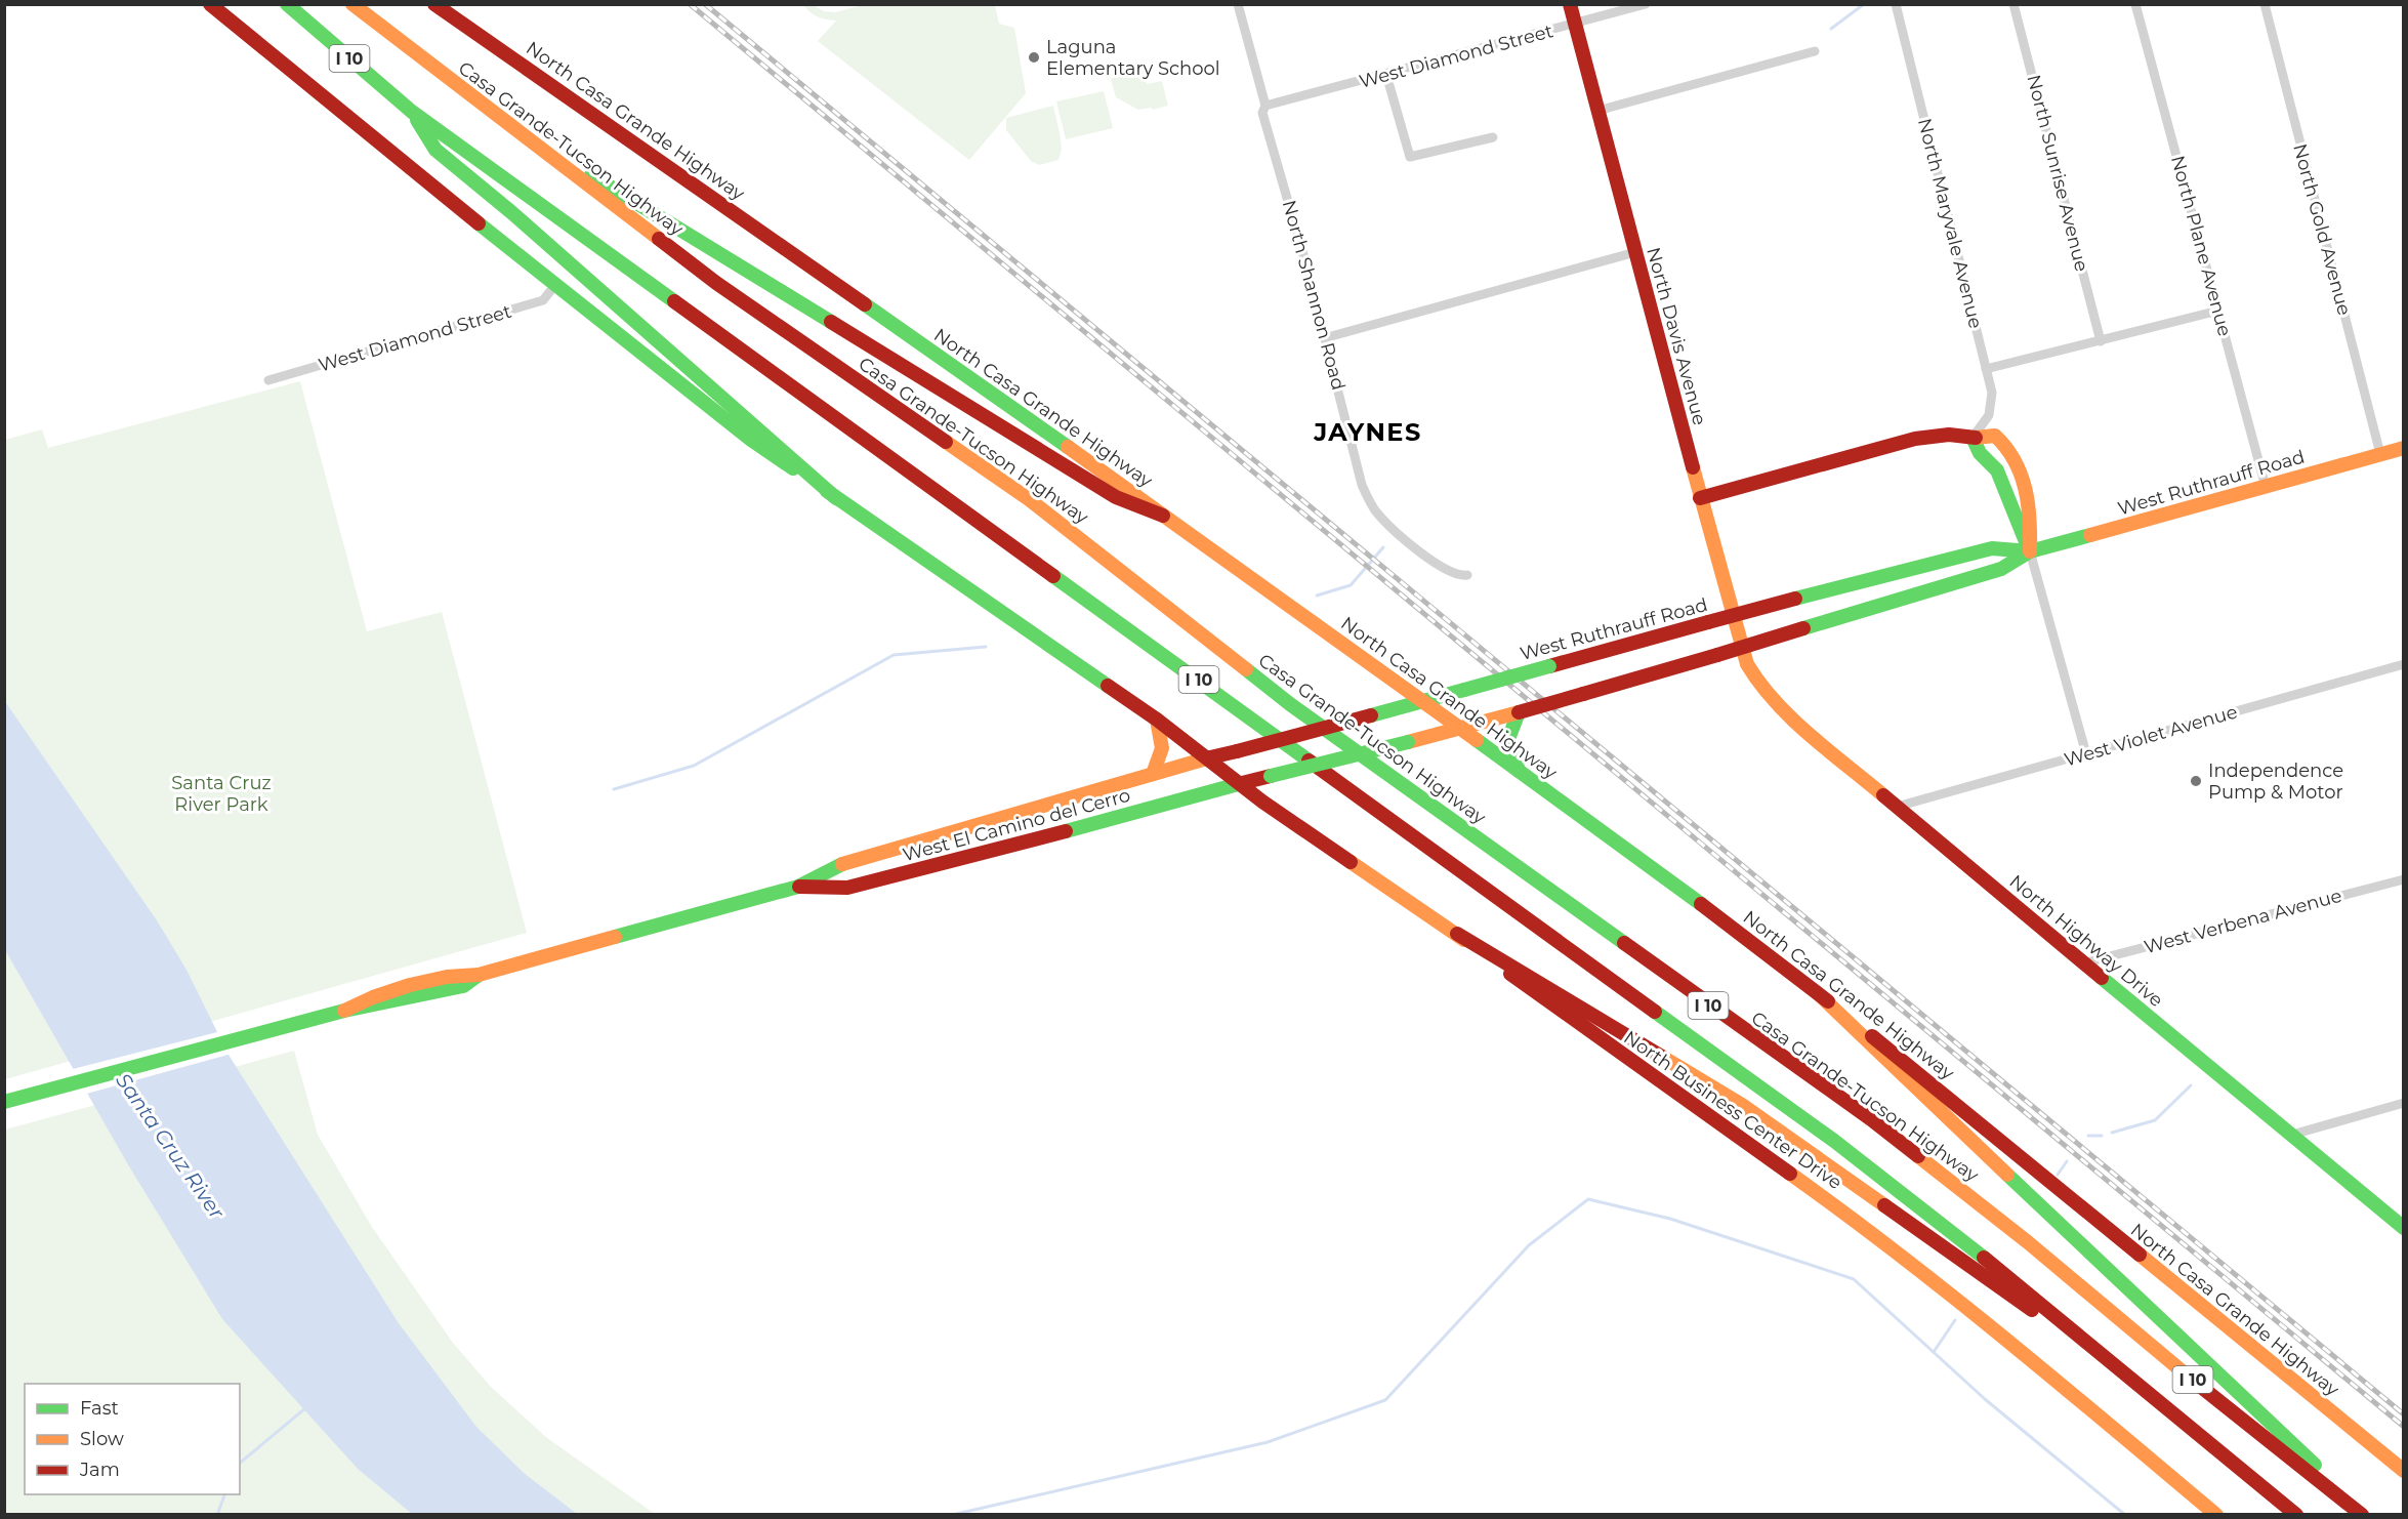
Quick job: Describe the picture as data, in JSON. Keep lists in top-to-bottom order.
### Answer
{
  "streets": {
    "main road": [
      "I 10",
      "North Casa Grande Highway",
      "Casa Grande-Tucson Highway",
      "North Davis Avenue",
      "West Ruthrauff Road",
      "West El Camino del Cerro",
      "North Highway Drive",
      "North Business Center Drive"
    ],
    "street": [
      "West Diamond Street",
      "North Sunrise Avenue",
      "North Maryvale Avenue",
      "North Gold Avenue",
      "North Plane Avenue",
      "North Shannon Road",
      "West Violet Avenue",
      "West Verbena Avenue"
    ]
  },
  "crossings": [
    ["West Diamond Street", "North Shannon Road"],
    ["West Diamond Street", "North Davis Avenue"],
    ["North Casa Grande Highway", "West Ruthrauff Road"],
    ["North Gold Avenue", "West Ruthrauff Road"],
    ["North Plane Avenue", "West Ruthrauff Road"],
    ["North Davis Avenue", "North Highway Drive"],
    ["West Ruthrauff Road", "West El Camino del Cerro"],
    ["West Ruthrauff Road", "North Business Center Drive"],
    ["West Violet Avenue", "North Highway Drive"],
    ["West El Camino del Cerro", "North Business Center Drive"],
    ["West Verbena Avenue", "North Highway Drive"]
  ],
  "districts": ["JAYNES"],
  "water": ["Santa Cruz River"],
  "parks": ["Santa Cruz River Park"],
  "places": ["Laguna Elementary School", "Independence Pump & Motor"],
  "legend": ["Fast", "Slow", "Jam"]
}
